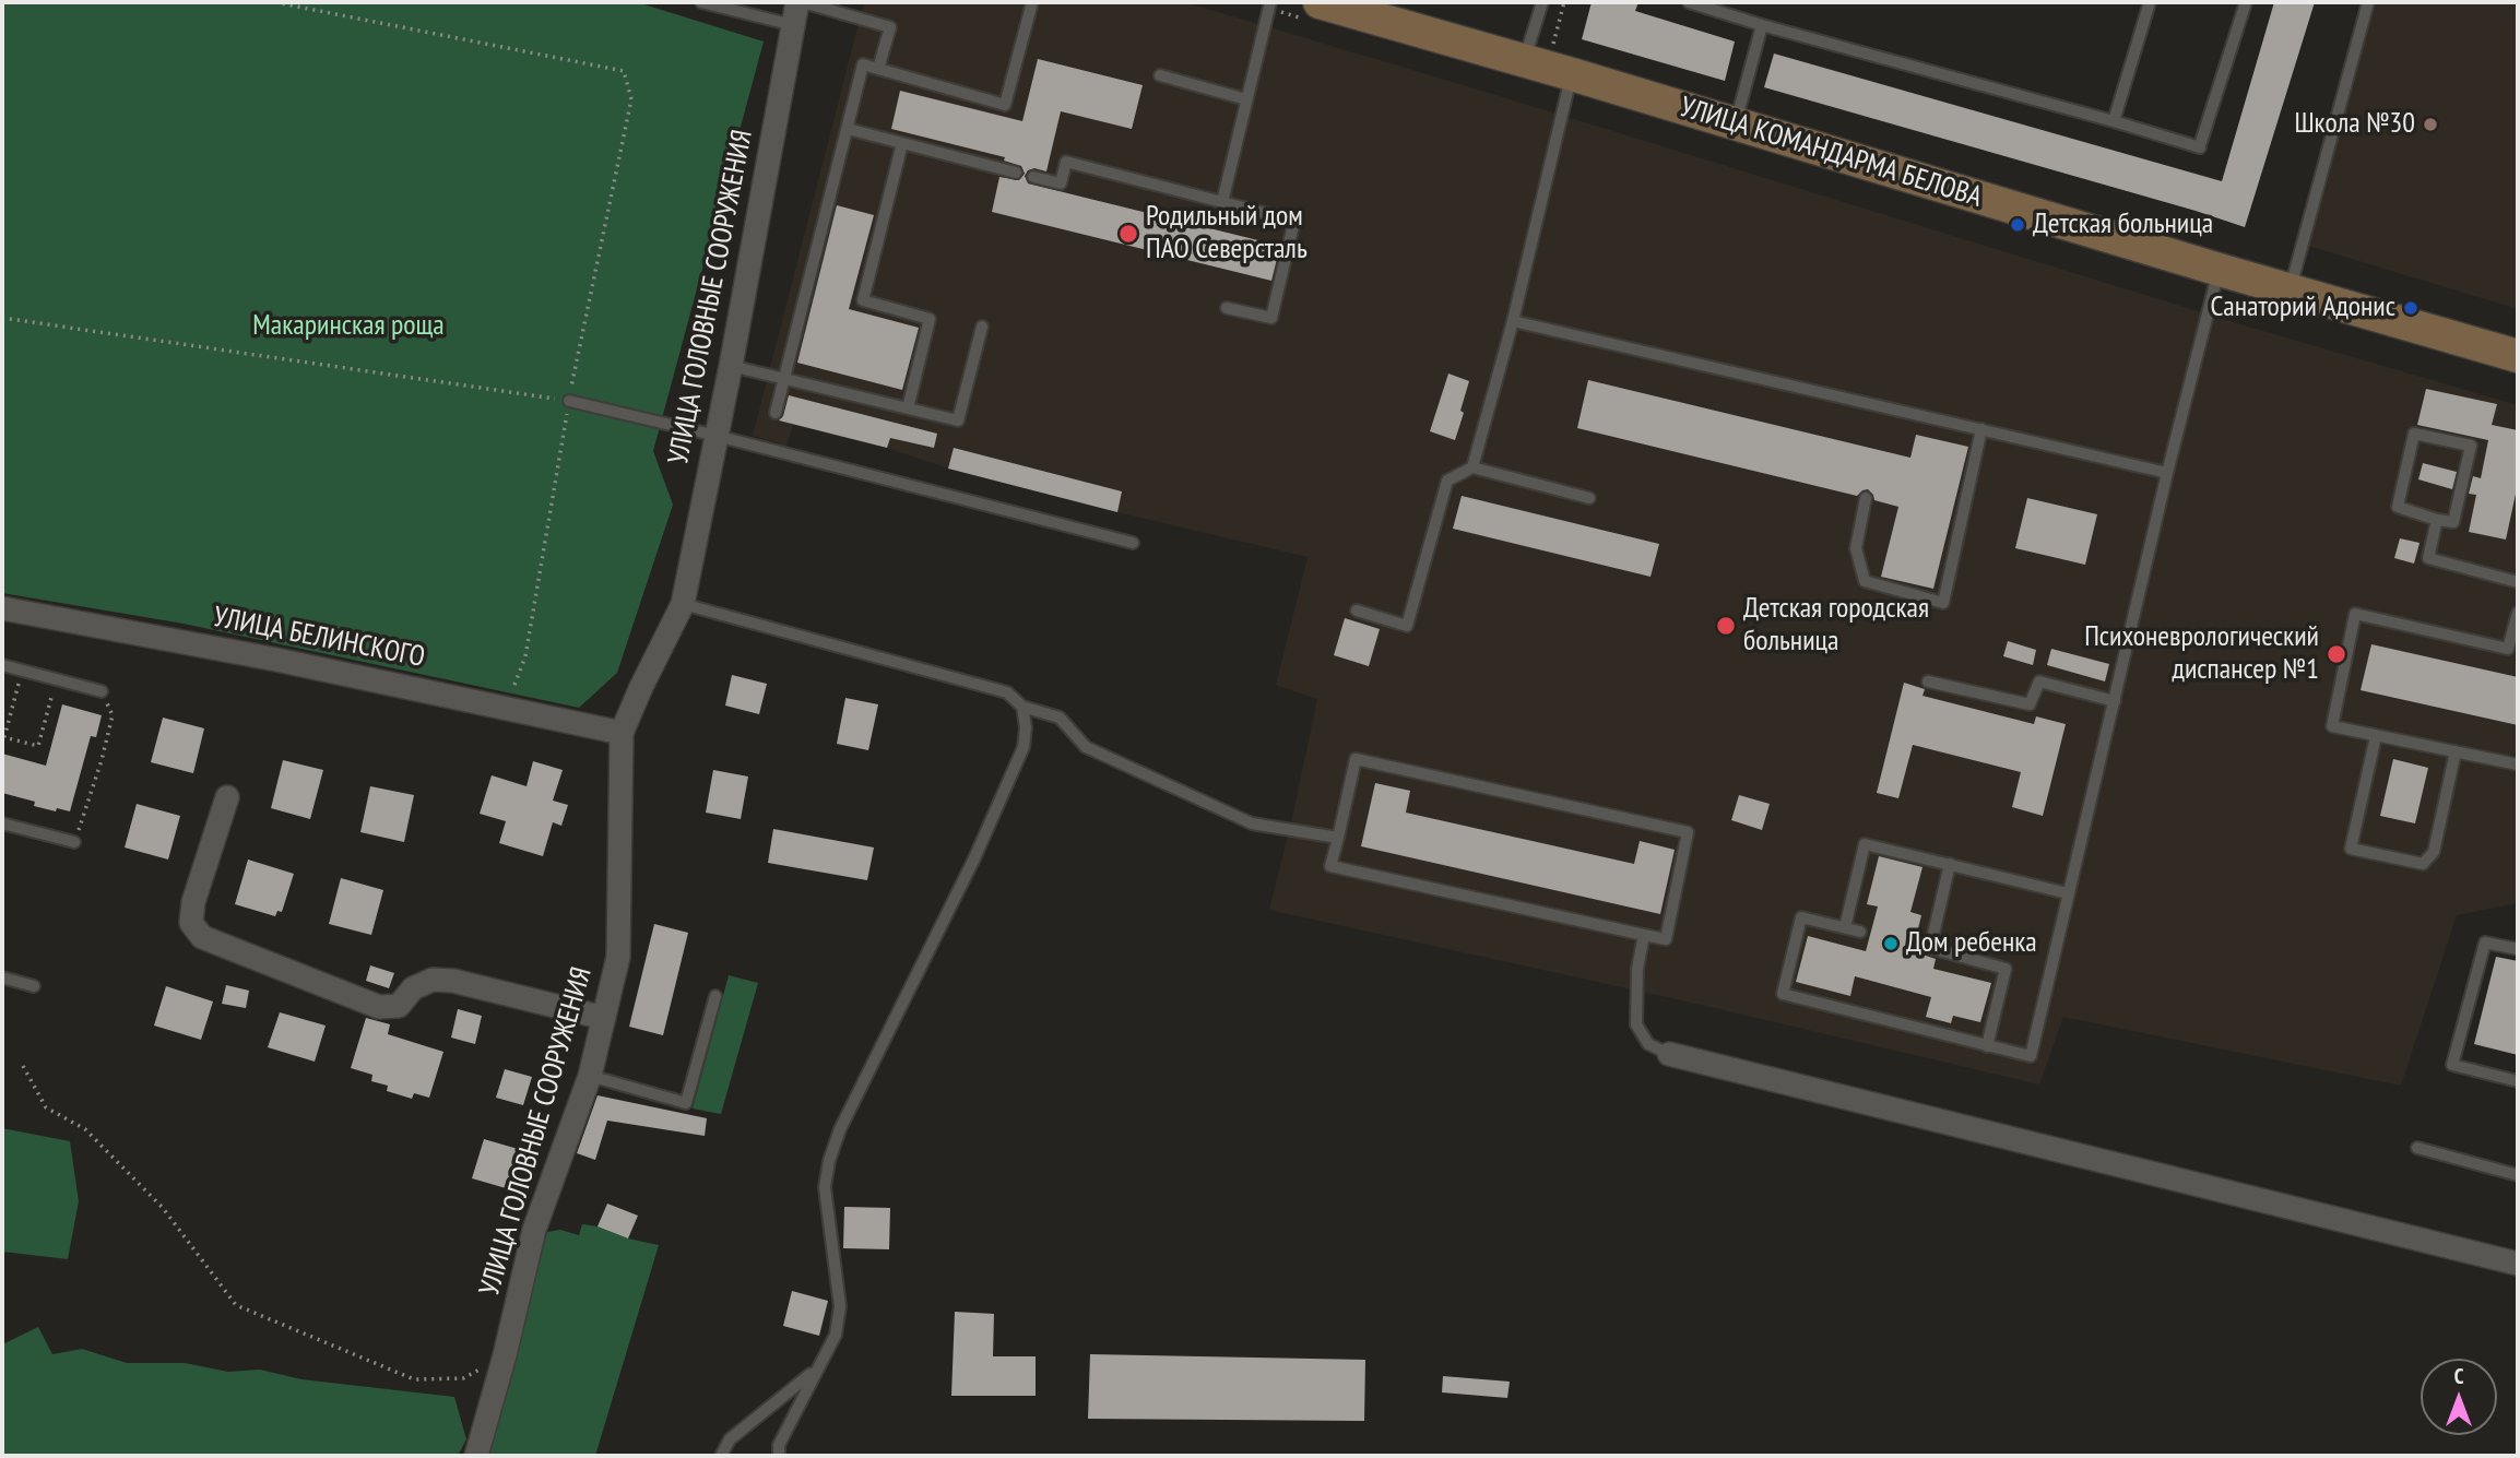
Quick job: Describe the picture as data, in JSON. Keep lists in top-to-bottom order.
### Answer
{
  "streets": {
    "main road": ["УЛИЦА КОМАНДАРМА БЕЛОВА"],
    "street": ["УЛИЦА ГОЛОВНЫЕ СООРУЖЕНИЯ", "УЛИЦА БЕЛИНСКОГО"]
  },
  "crossings": [
    ["УЛИЦА ГОЛОВНЫЕ СООРУЖЕНИЯ", "УЛИЦА БЕЛИНСКОГО"]
  ],
  "parks": ["Макаринская роща"],
  "places": [
    "Школа №30",
    "Детская больница",
    "Родильный дом ПАО Северсталь",
    "Санаторий Адонис",
    "Детская городская больница",
    "Психоневрологический диспансер №1",
    "Дом ребенка"
  ],
  "north": "top"
}
